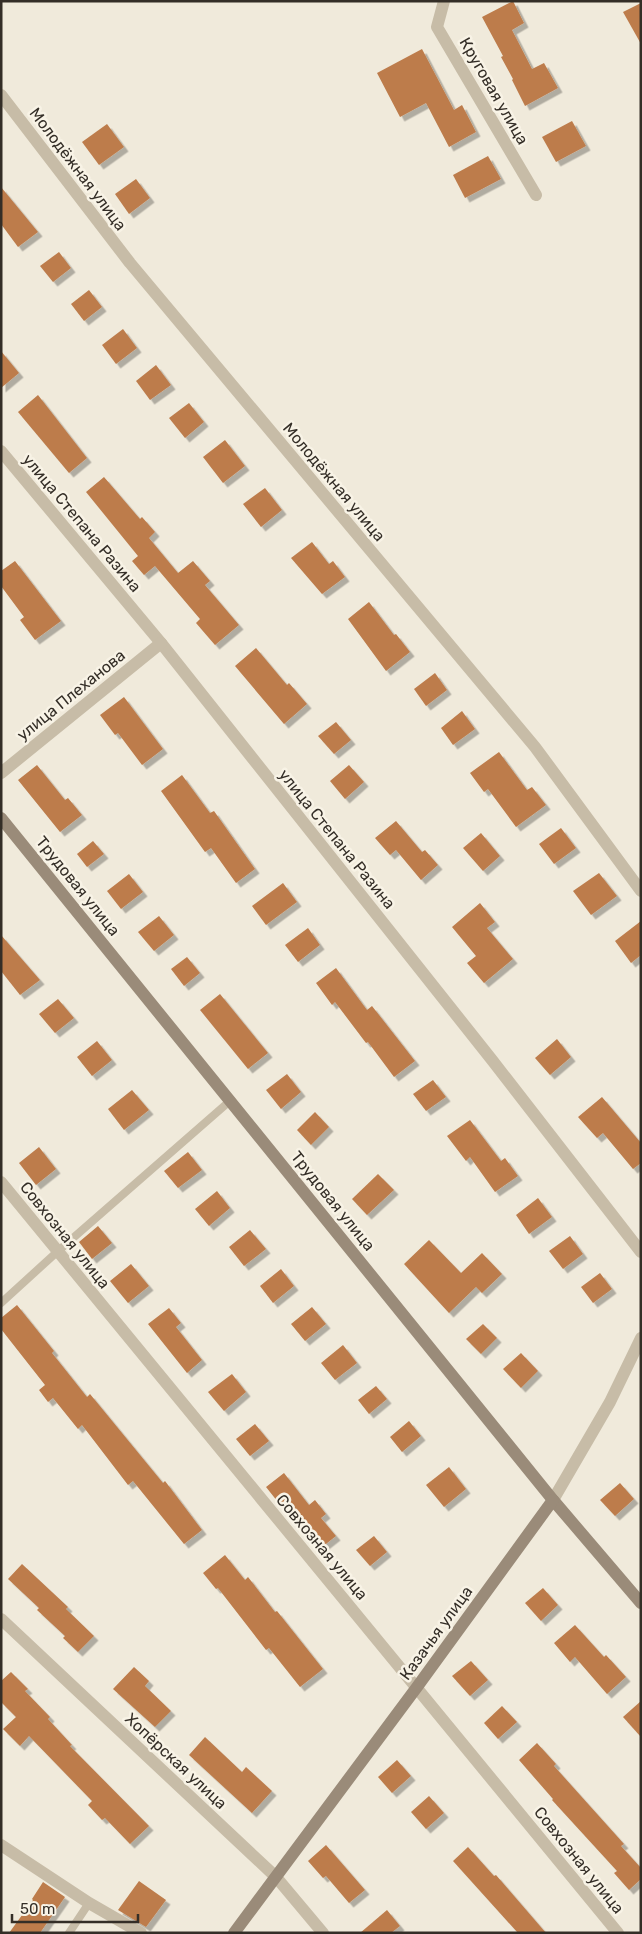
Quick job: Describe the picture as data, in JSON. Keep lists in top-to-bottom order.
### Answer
{
  "streets": {
    "street": [
      "Круговая улица",
      "Молодёжная улица",
      "улица Степана Разина",
      "улица Плеханова",
      "Трудовая улица",
      "Совхозная улица",
      "Казачья улица",
      "Хопёрская улица"
    ]
  },
  "crossings": [
    ["улица Степана Разина", "улица Плеханова"],
    ["Трудовая улица", "Казачья улица"],
    ["Совхозная улица", "Казачья улица"],
    ["Казачья улица", "Хопёрская улица"]
  ],
  "scale_bar": "50 m"
}
